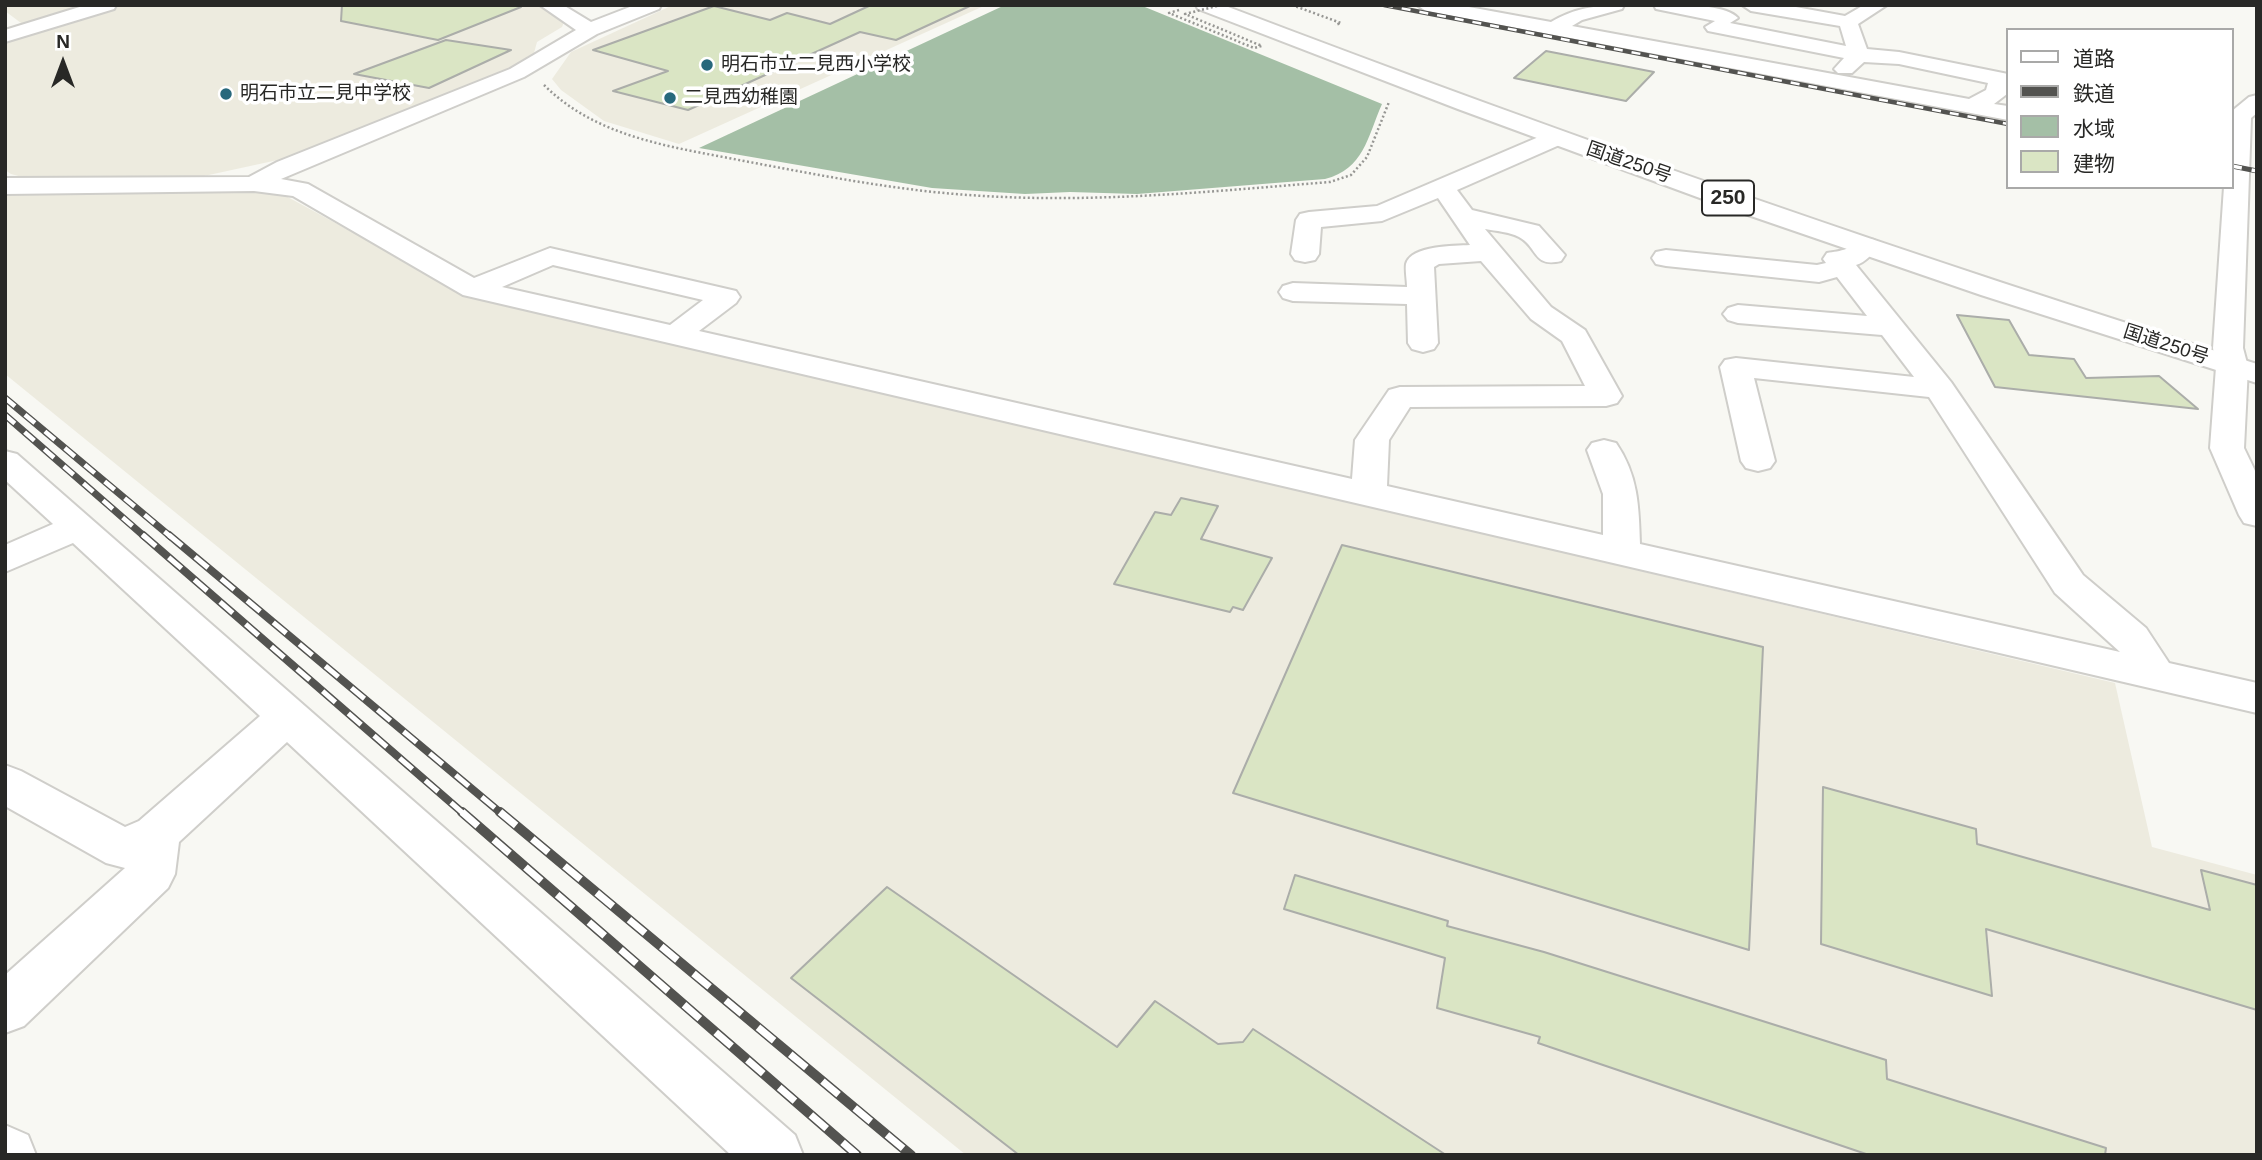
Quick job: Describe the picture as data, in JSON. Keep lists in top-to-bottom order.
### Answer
{
  "streets": {
    "main road": ["国道250号", "250"]
  },
  "places": ["明石市立二見西小学校", "明石市立二見中学校", "二見西幼稚園"],
  "legend": [
    "道路",
    "鉄道",
    "水域",
    "建物"
  ],
  "north": "top"
}
